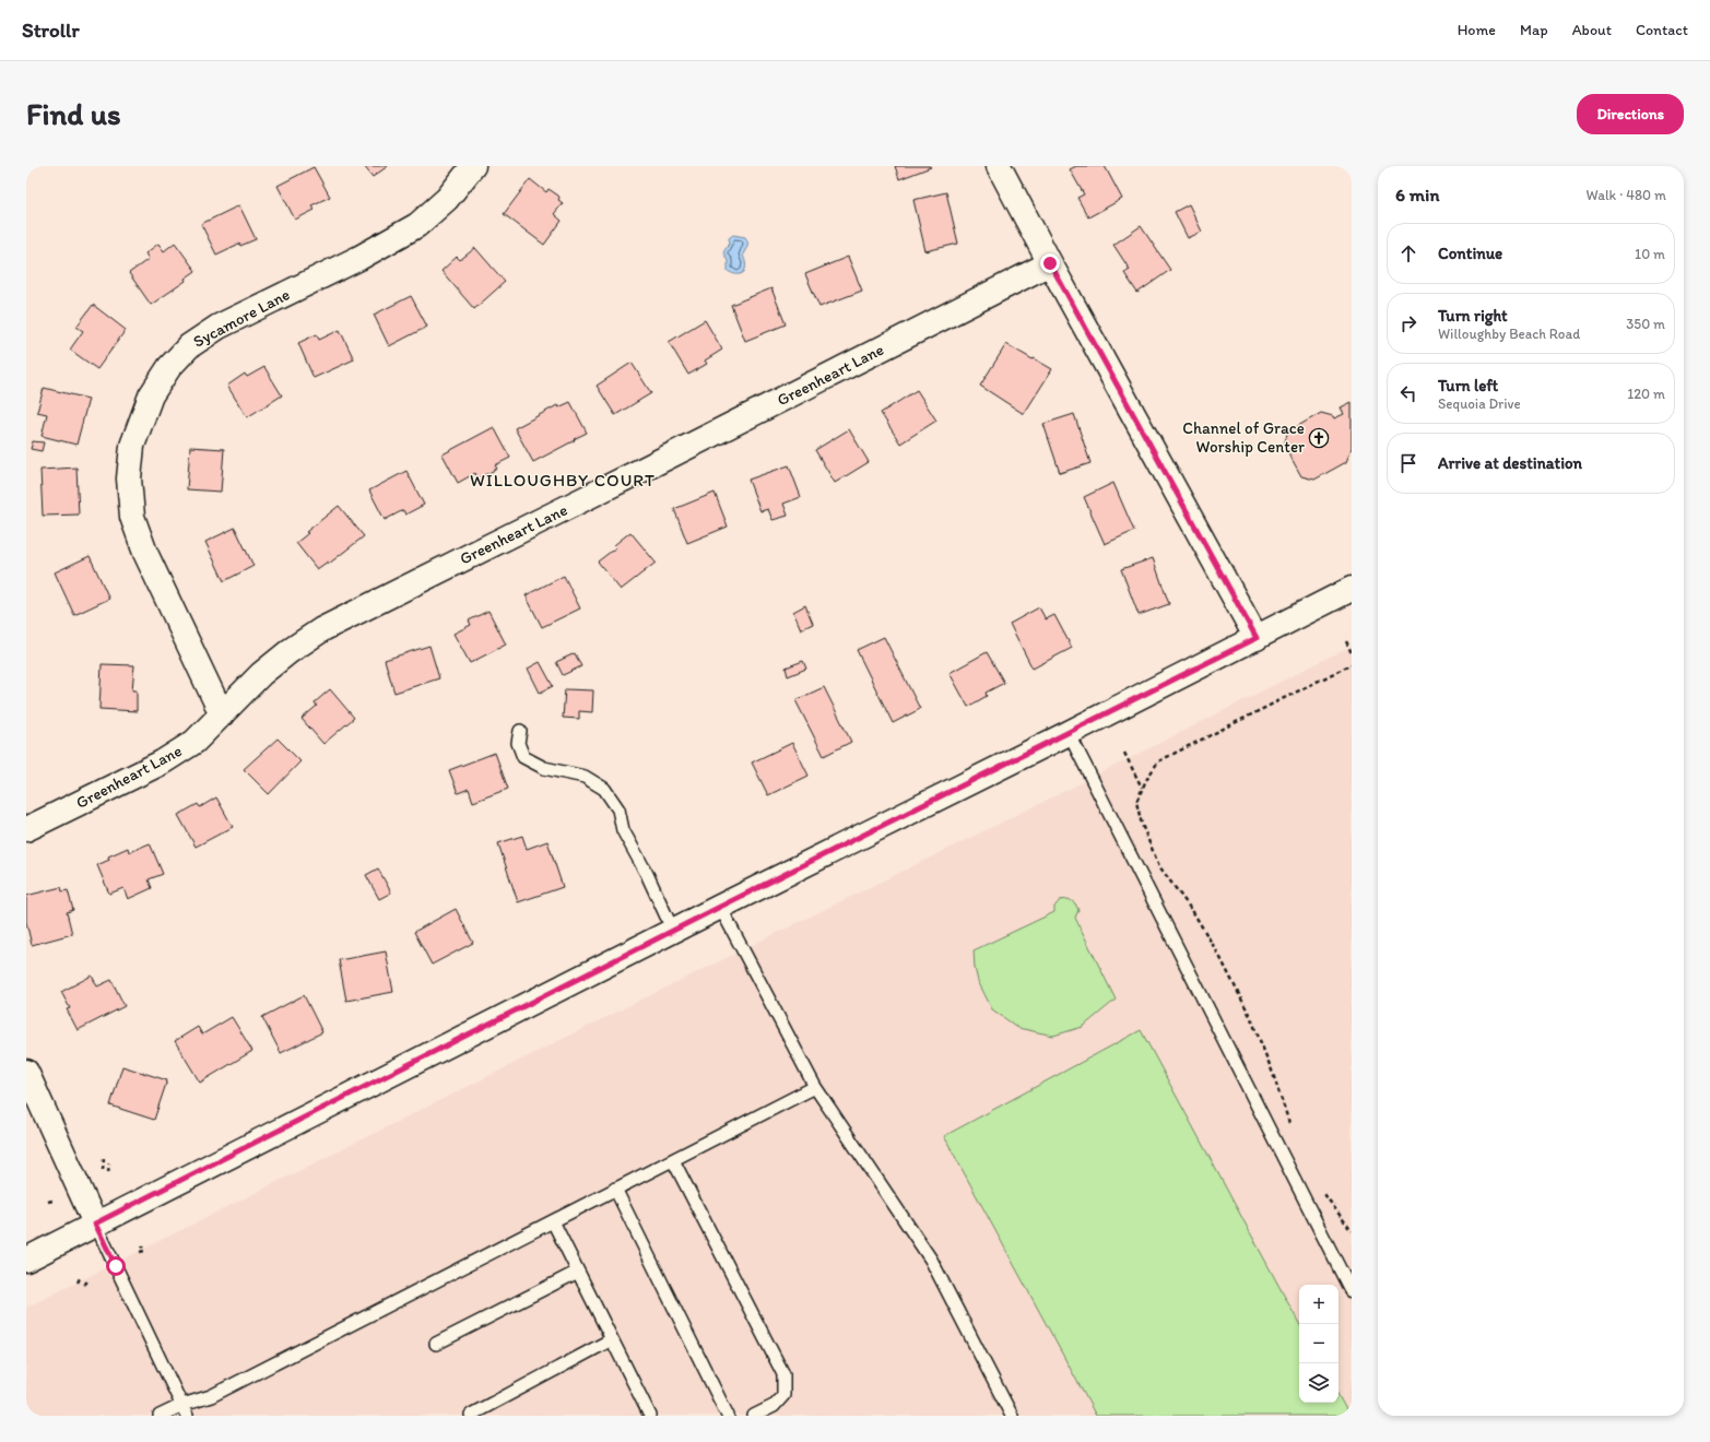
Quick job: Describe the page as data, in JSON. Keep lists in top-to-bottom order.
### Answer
{
  "streets": {
    "street": ["Sycamore Lane", "Greenheart Lane"]
  },
  "crossings": [
    ["Sycamore Lane", "Greenheart Lane"]
  ],
  "districts": ["WILLOUGHBY COURT"],
  "places": {
    "church": ["Channel of Grace Worship Center"]
  },
  "page": {
    "header": "Strollr",
    "nav": [
      "Home",
      "Map",
      "About",
      "Contact"
    ],
    "buttons": "Directions",
    "title": "Find us",
    "heading": ["6 min", "Walk · 480 m"],
    "list": [
      ["Continue", "10 m"],
      ["Turn right", "Willoughby Beach Road", "350 m"],
      ["Turn left", "Sequoia Drive", "120 m"],
      "Arrive at destination"
    ],
    "map_buttons": ["+", "−"]
  }
}
